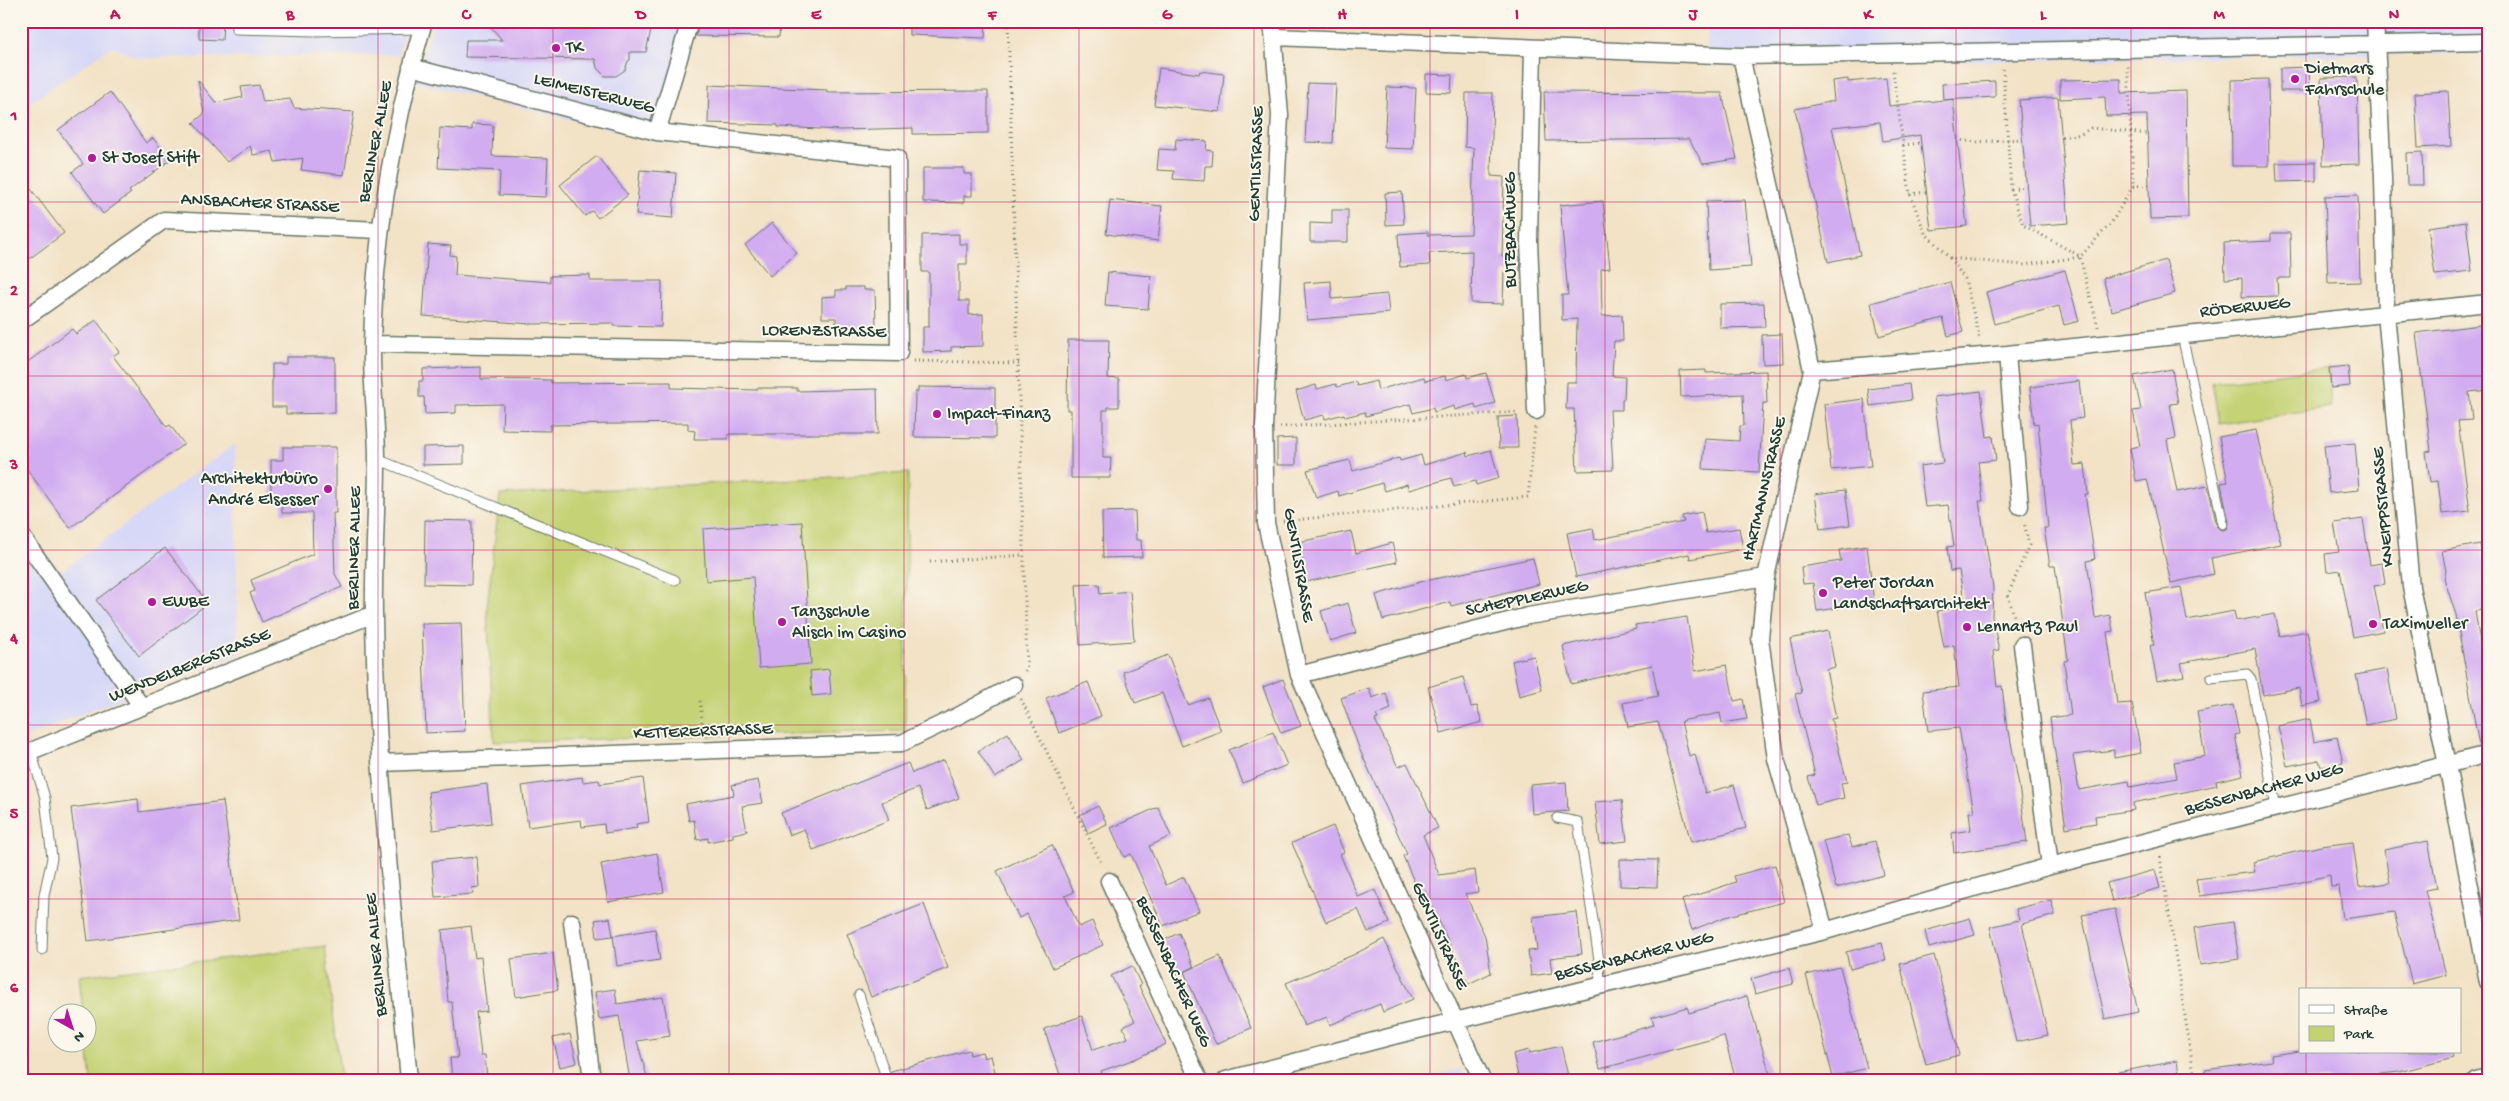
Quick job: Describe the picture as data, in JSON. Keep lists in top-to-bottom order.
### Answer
{
  "streets": {
    "street": [
      "LEIMEISTERWEG",
      "BERLINER ALLEE",
      "GENTILSTRASSE",
      "ANSBACHER STRASSE",
      "BUTZBACHWEG",
      "RÖDERWEG",
      "LORENZSTRASSE",
      "HARTMANNSTRASSE",
      "KNEIPPSTRASSE",
      "SCHEPPLERWEG",
      "WENDELBERGSTRASSE",
      "KETTERERSTRASSE",
      "BESSENBACHER WEG"
    ]
  },
  "crossings": [
    ["LEIMEISTERWEG", "BERLINER ALLEE"],
    ["LEIMEISTERWEG", "LORENZSTRASSE"],
    ["BERLINER ALLEE", "ANSBACHER STRASSE"],
    ["BERLINER ALLEE", "LORENZSTRASSE"],
    ["BERLINER ALLEE", "WENDELBERGSTRASSE"],
    ["BERLINER ALLEE", "KETTERERSTRASSE"],
    ["GENTILSTRASSE", "SCHEPPLERWEG"],
    ["GENTILSTRASSE", "BESSENBACHER WEG"],
    ["RÖDERWEG", "HARTMANNSTRASSE"],
    ["RÖDERWEG", "KNEIPPSTRASSE"],
    ["HARTMANNSTRASSE", "SCHEPPLERWEG"],
    ["HARTMANNSTRASSE", "BESSENBACHER WEG"],
    ["KNEIPPSTRASSE", "BESSENBACHER WEG"]
  ],
  "places": [
    "TK",
    "Dietmars Fahrschule",
    "St Josef Stift",
    "Impact-Finanz",
    "Architekturbüro André Elsesser",
    "Peter Jordan Landschaftsarchitekt",
    "EWBE",
    "Tanzschule Alisch im Casino",
    "Taximueller",
    "Lennartz Paul"
  ],
  "legend": ["Straße", "Park"],
  "north": "bottom right",
  "grid": {
    "columns": [
      "A",
      "B",
      "C",
      "D",
      "E",
      "F",
      "G",
      "H",
      "I",
      "J",
      "K",
      "L",
      "M",
      "N"
    ],
    "rows": [
      "1",
      "2",
      "3",
      "4",
      "5",
      "6"
    ]
  }
}
